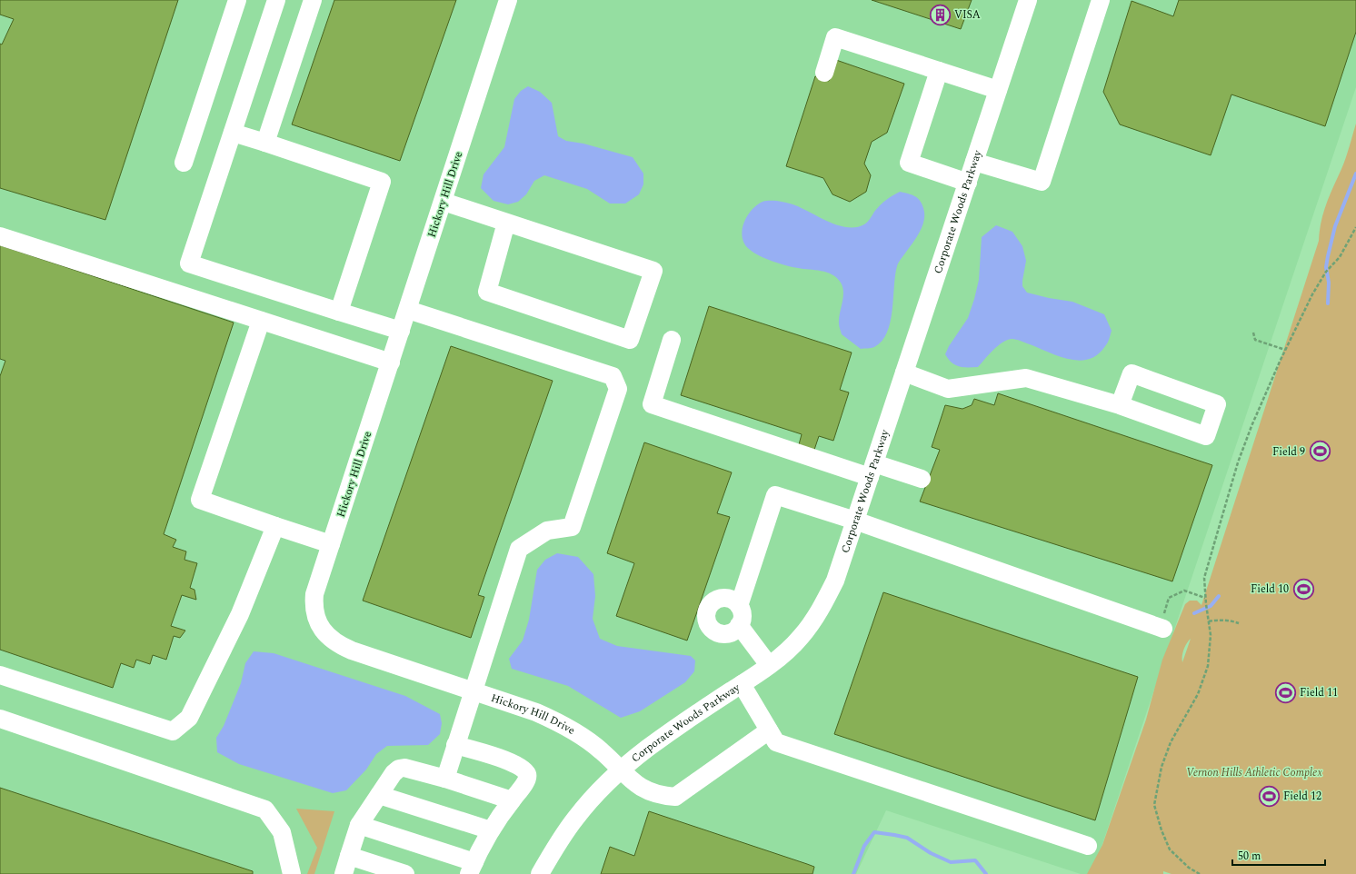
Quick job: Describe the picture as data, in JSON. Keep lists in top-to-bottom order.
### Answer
{
  "streets": {
    "street": ["Hickory Hill Drive", "Corporate Woods Parkway"]
  },
  "crossings": [
    ["Hickory Hill Drive", "Corporate Woods Parkway"]
  ],
  "parks": ["Vernon Hills Athletic Complex"],
  "places": {
    "building": ["VISA"],
    "sports": [
      "Field 9",
      "Field 10",
      "Field 11",
      "Field 12"
    ]
  },
  "scale_bar": "50 m"
}
